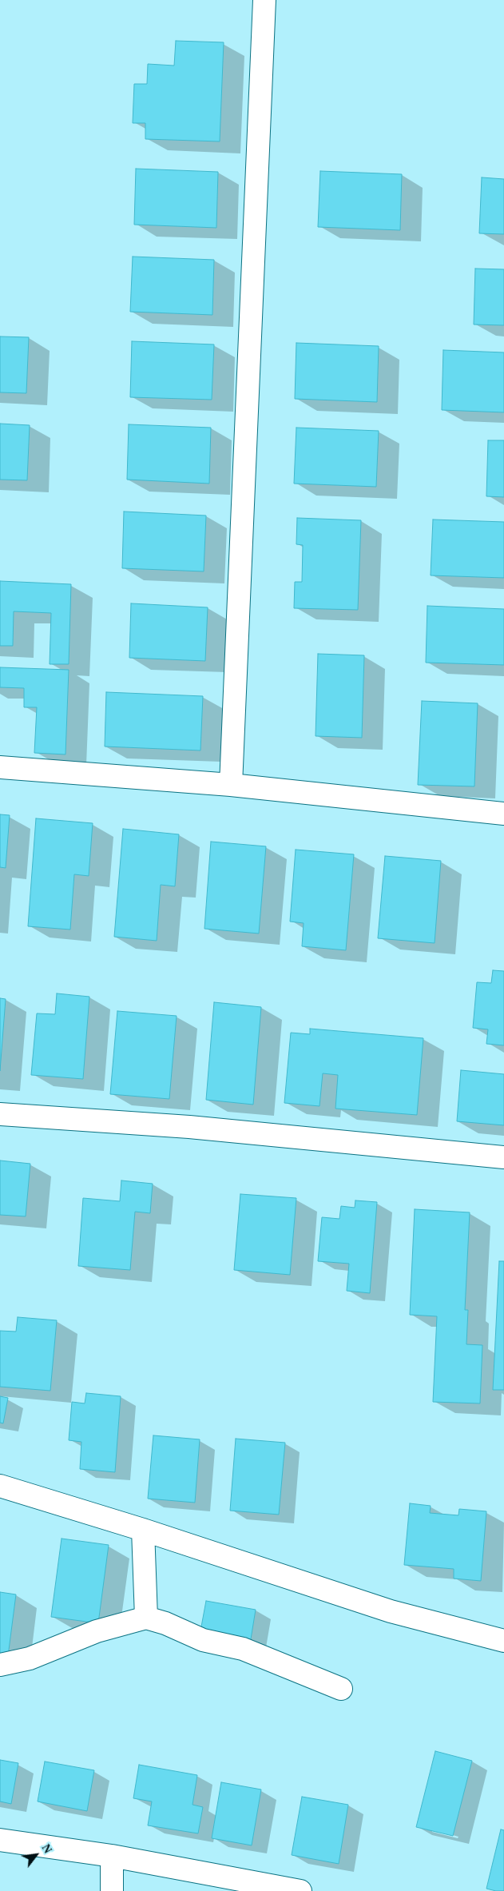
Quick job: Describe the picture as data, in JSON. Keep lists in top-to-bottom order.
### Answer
{
  "north": "top right"
}
